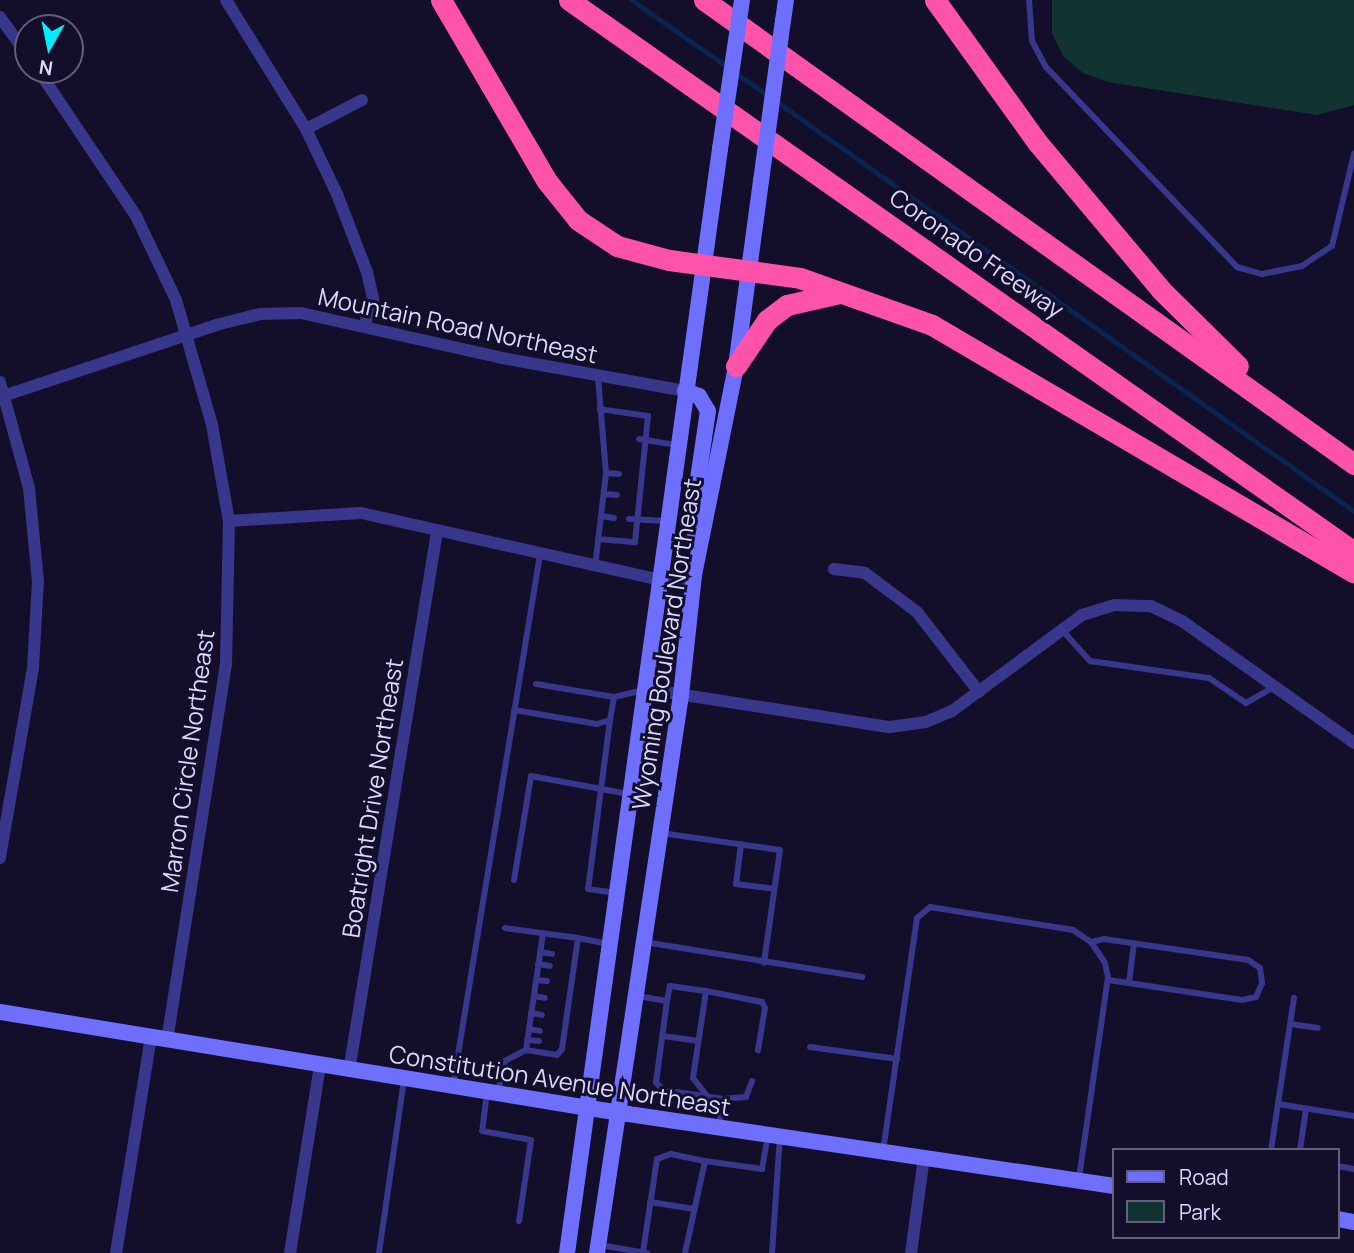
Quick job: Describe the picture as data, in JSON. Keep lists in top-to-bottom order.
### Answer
{
  "streets": {
    "highway": ["Coronado Freeway"],
    "main road": ["Wyoming Boulevard Northeast", "Constitution Avenue Northeast"],
    "street": ["Mountain Road Northeast", "Marron Circle Northeast", "Boatright Drive Northeast"]
  },
  "crossings": [
    ["Mountain Road Northeast", "Wyoming Boulevard Northeast"],
    ["Mountain Road Northeast", "Marron Circle Northeast"],
    ["Wyoming Boulevard Northeast", "Constitution Avenue Northeast"],
    ["Marron Circle Northeast", "Constitution Avenue Northeast"],
    ["Boatright Drive Northeast", "Constitution Avenue Northeast"]
  ],
  "legend": ["Road", "Park"],
  "north": "bottom"
}
